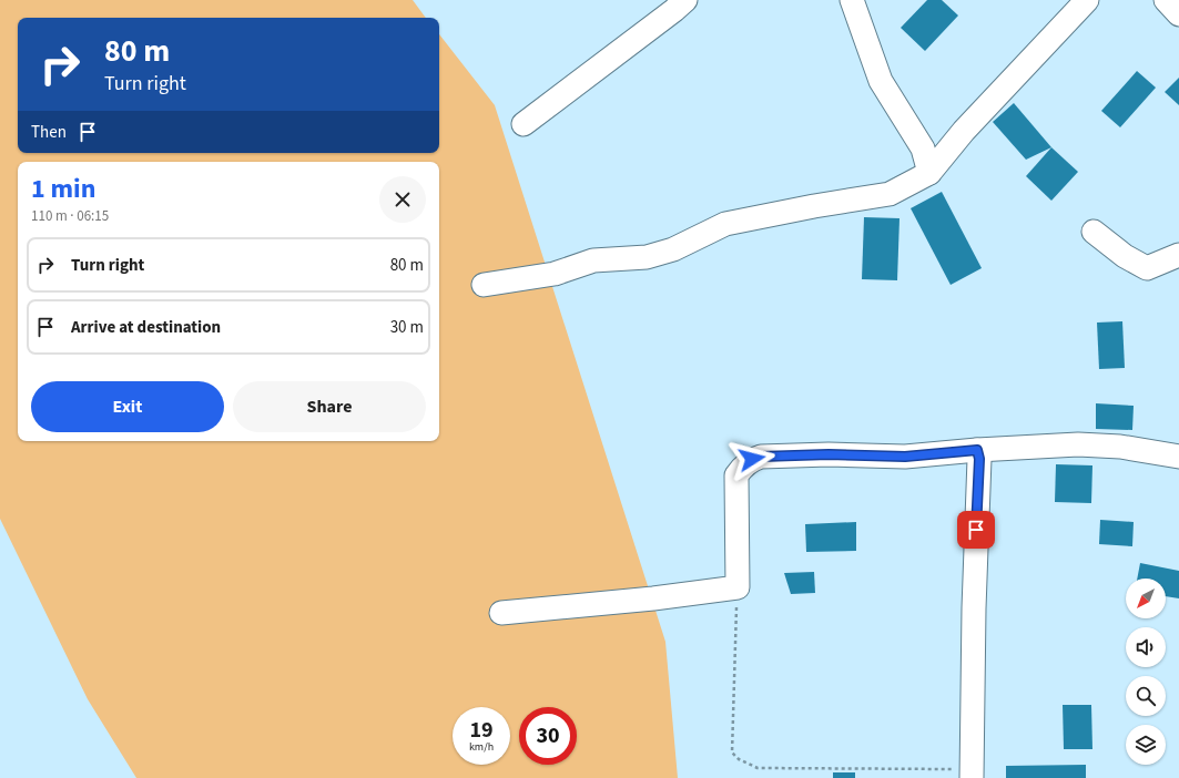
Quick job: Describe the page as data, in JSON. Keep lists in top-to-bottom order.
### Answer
{
  "north": "bottom left",
  "page": {
    "turn": ["80 m", "Turn right"],
    "then": "Then",
    "heading": ["1 min", "110 m · 06:15"],
    "list": [
      {
        "name": "Turn right",
        "value": "80 m"
      },
      {
        "name": "Arrive at destination",
        "value": "30 m"
      }
    ],
    "buttons": ["Exit", "Share"],
    "speed": "19 km/h",
    "limit": "30"
  }
}
